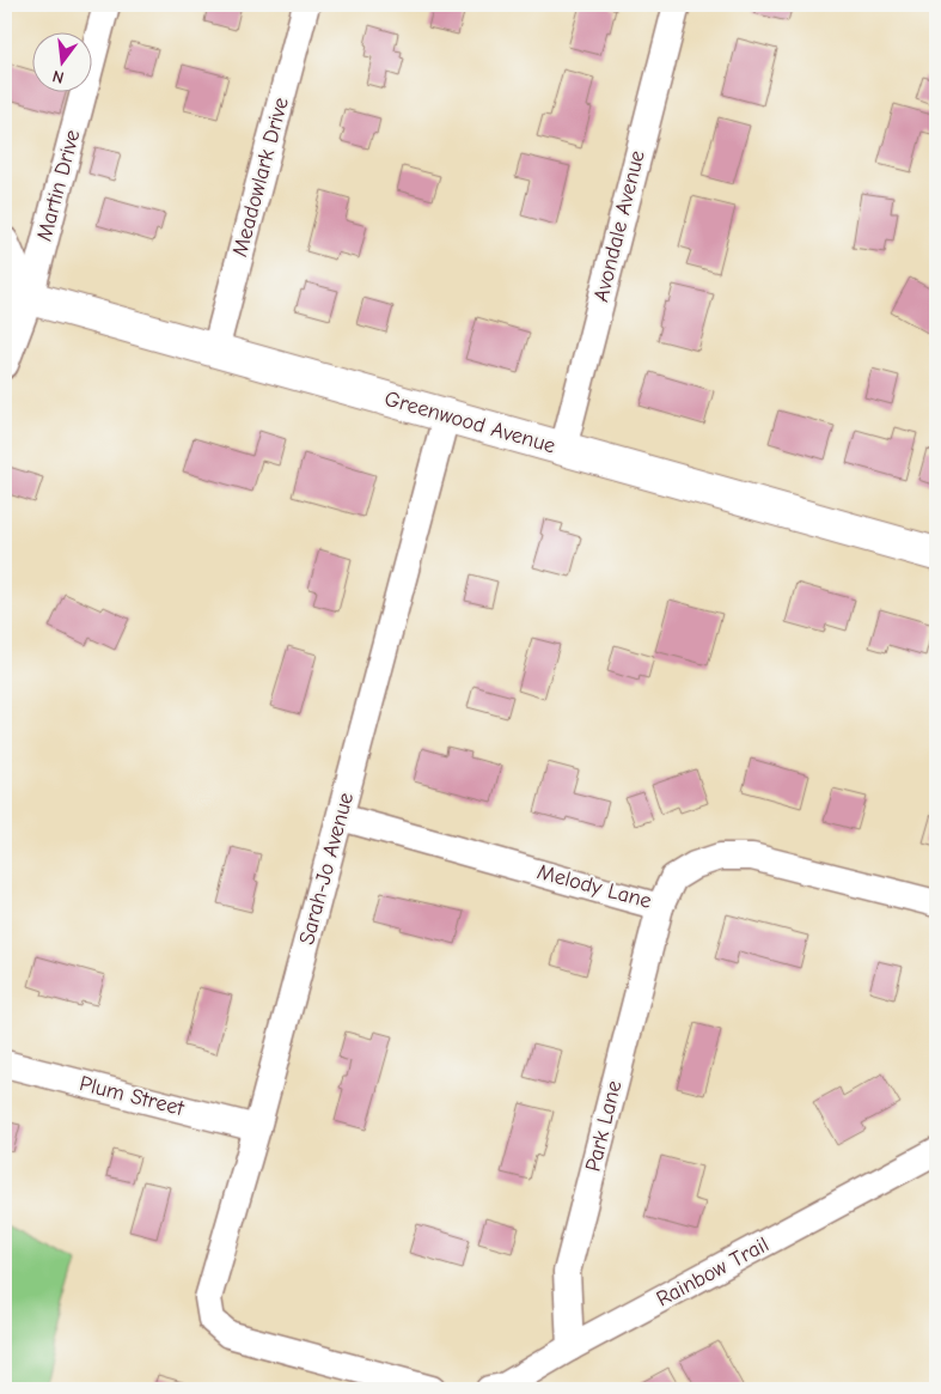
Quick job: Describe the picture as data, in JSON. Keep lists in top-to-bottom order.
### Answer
{
  "streets": {
    "street": [
      "Meadowlark Drive",
      "Martin Drive",
      "Avondale Avenue",
      "Greenwood Avenue",
      "Sarah-Jo Avenue",
      "Melody Lane",
      "Plum Street",
      "Park Lane",
      "Rainbow Trail"
    ]
  },
  "crossings": [
    ["Meadowlark Drive", "Greenwood Avenue"],
    ["Martin Drive", "Greenwood Avenue"],
    ["Avondale Avenue", "Greenwood Avenue"],
    ["Greenwood Avenue", "Sarah-Jo Avenue"],
    ["Sarah-Jo Avenue", "Melody Lane"],
    ["Sarah-Jo Avenue", "Plum Street"],
    ["Melody Lane", "Park Lane"],
    ["Park Lane", "Rainbow Trail"]
  ],
  "north": "bottom"
}
